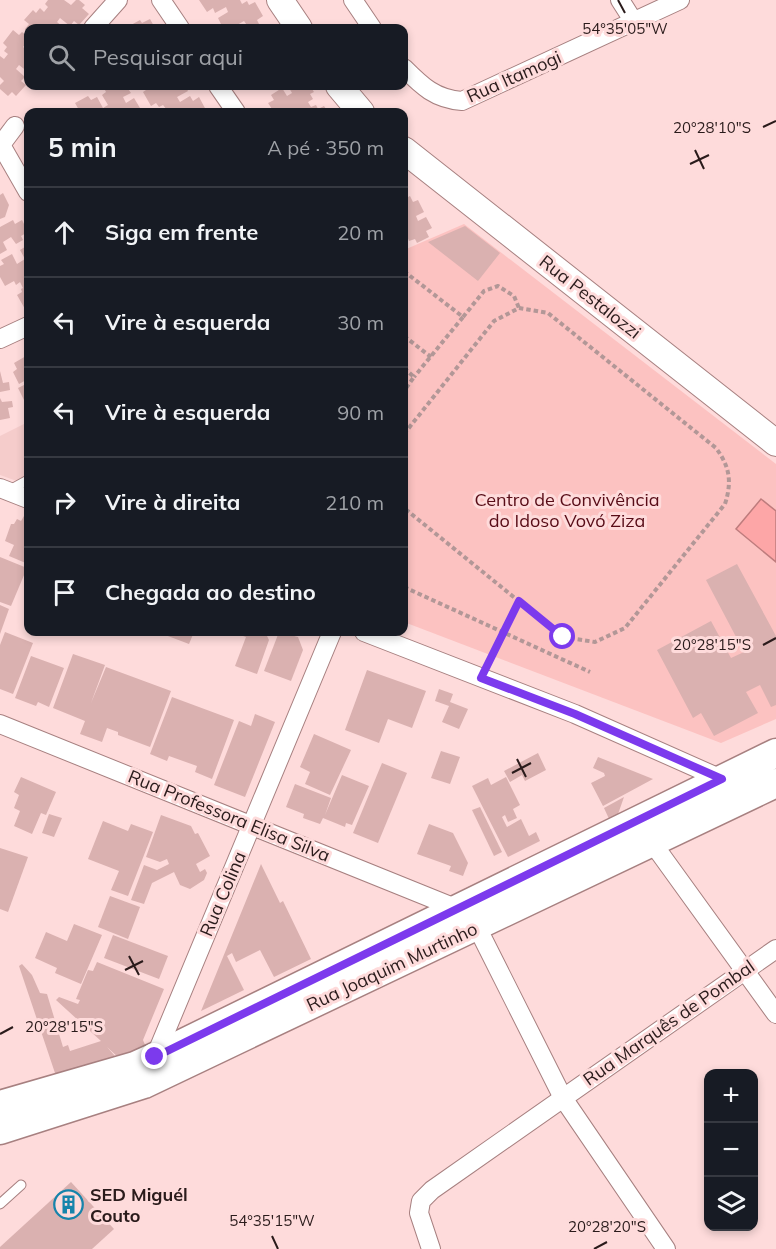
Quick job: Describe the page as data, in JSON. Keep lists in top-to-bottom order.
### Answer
{
  "streets": {
    "main road": ["Rua Joaquim Murtinho"],
    "street": [
      "Rua Itamogi",
      "Rua Pestalozzi",
      "Rua Professora Elisa Silva",
      "Rua Colina",
      "Rua Marquês de Pombal"
    ]
  },
  "crossings": [
    ["Rua Professora Elisa Silva", "Rua Colina"],
    ["Rua Professora Elisa Silva", "Rua Joaquim Murtinho"],
    ["Rua Colina", "Rua Joaquim Murtinho"]
  ],
  "parks": ["Centro de Convivência do Idoso Vovó Ziza"],
  "places": {
    "building": ["SED Miguél Couto"]
  },
  "page": {
    "search": "Pesquisar aqui",
    "heading": ["5 min", "A pé · 350 m"],
    "list": [
      ["Siga em frente", "20 m"],
      ["Vire à esquerda", "30 m"],
      ["Vire à esquerda", "90 m"],
      ["Vire à direita", "210 m"],
      "Chegada ao destino"
    ],
    "map_buttons": ["+", "−"]
  },
  "coordinates": [
    "54°35'05\"W",
    "20°28'10\"S",
    "20°28'15\"S",
    "54°35'15\"W",
    "20°28'20\"S"
  ]
}
